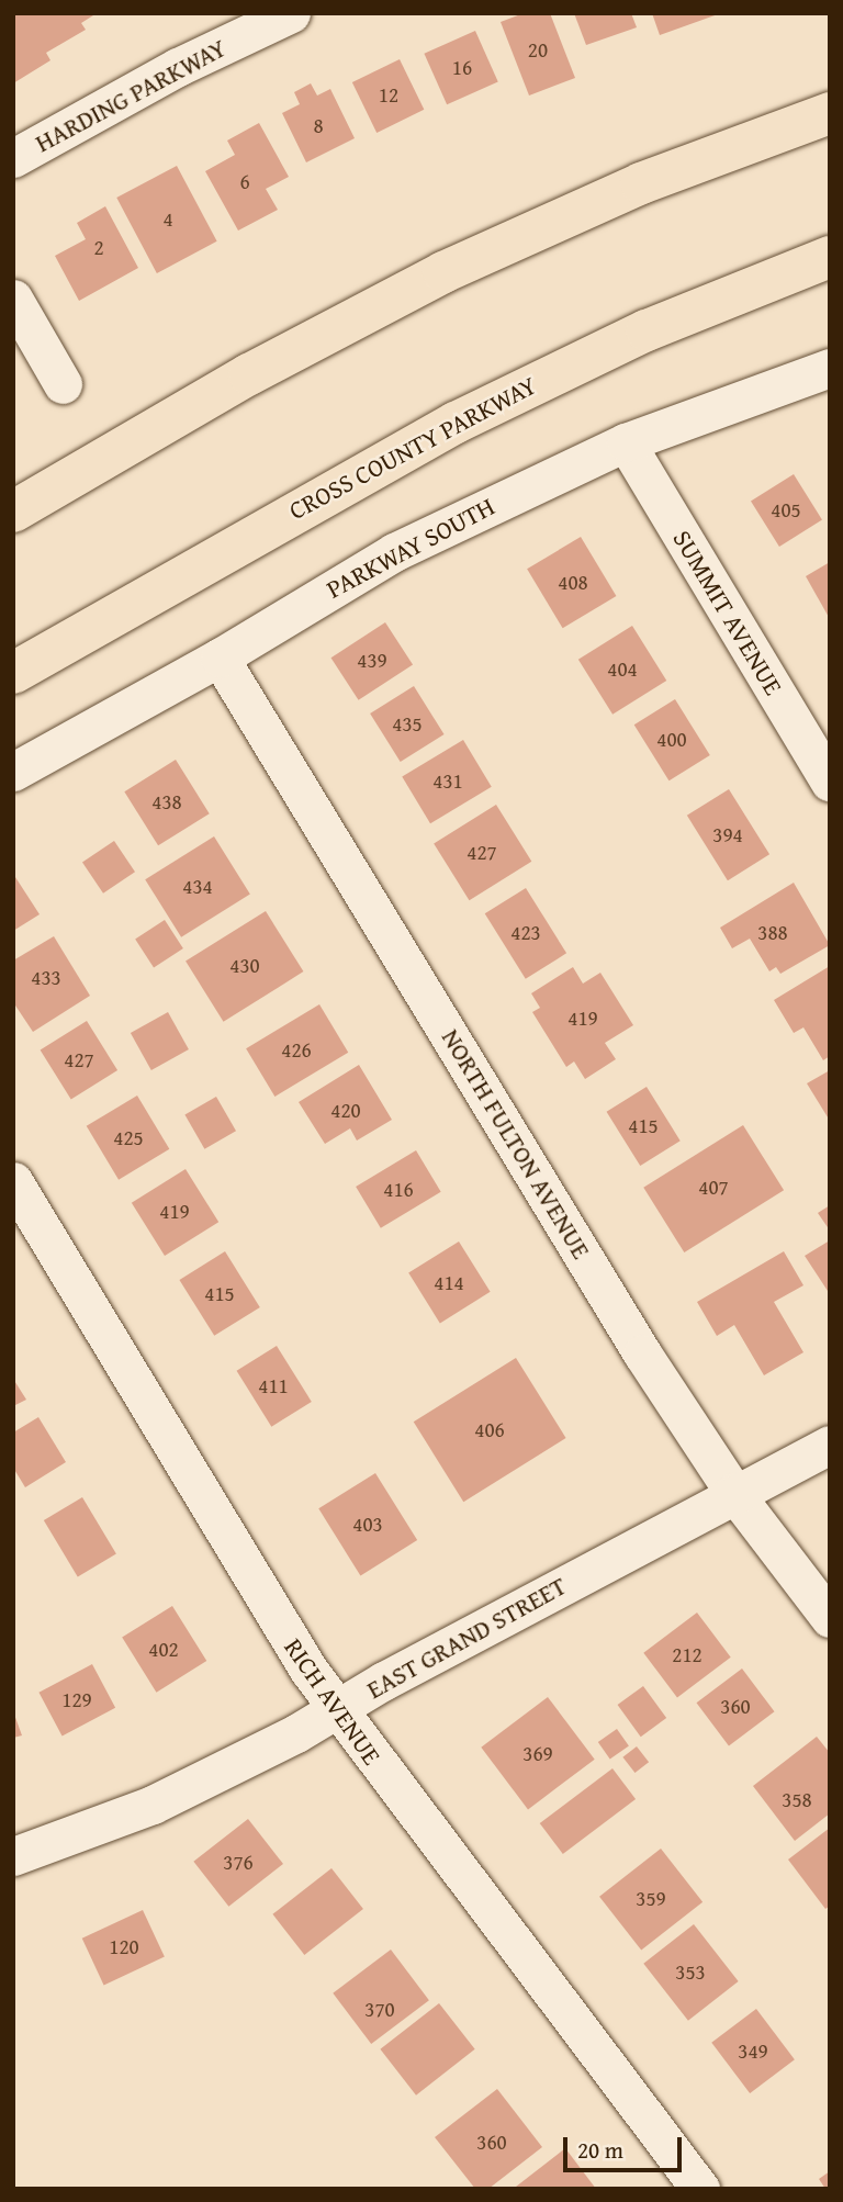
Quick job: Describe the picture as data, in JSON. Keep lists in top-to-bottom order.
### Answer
{
  "streets": {
    "highway": ["CROSS COUNTY PARKWAY"],
    "street": [
      "HARDING PARKWAY",
      "PARKWAY SOUTH",
      "SUMMIT AVENUE",
      "NORTH FULTON AVENUE",
      "EAST GRAND STREET",
      "RICH AVENUE"
    ]
  },
  "crossings": [
    ["PARKWAY SOUTH", "SUMMIT AVENUE"],
    ["PARKWAY SOUTH", "NORTH FULTON AVENUE"],
    ["NORTH FULTON AVENUE", "EAST GRAND STREET"],
    ["EAST GRAND STREET", "RICH AVENUE"]
  ],
  "house_numbers": [
    "20",
    "16",
    "12",
    "8",
    "6",
    "4",
    "2",
    "405",
    "408",
    "439",
    "404",
    "435",
    "400",
    "431",
    "438",
    "394",
    "427",
    "434",
    "423",
    "388",
    "430",
    "433",
    "419",
    "426",
    "427",
    "420",
    "415",
    "425",
    "407",
    "416",
    "419",
    "414",
    "415",
    "411",
    "406",
    "403",
    "402",
    "212",
    "129",
    "360",
    "369",
    "358",
    "376",
    "359",
    "120",
    "353",
    "370",
    "349",
    "360"
  ],
  "scale_bar": "20 m"
}
